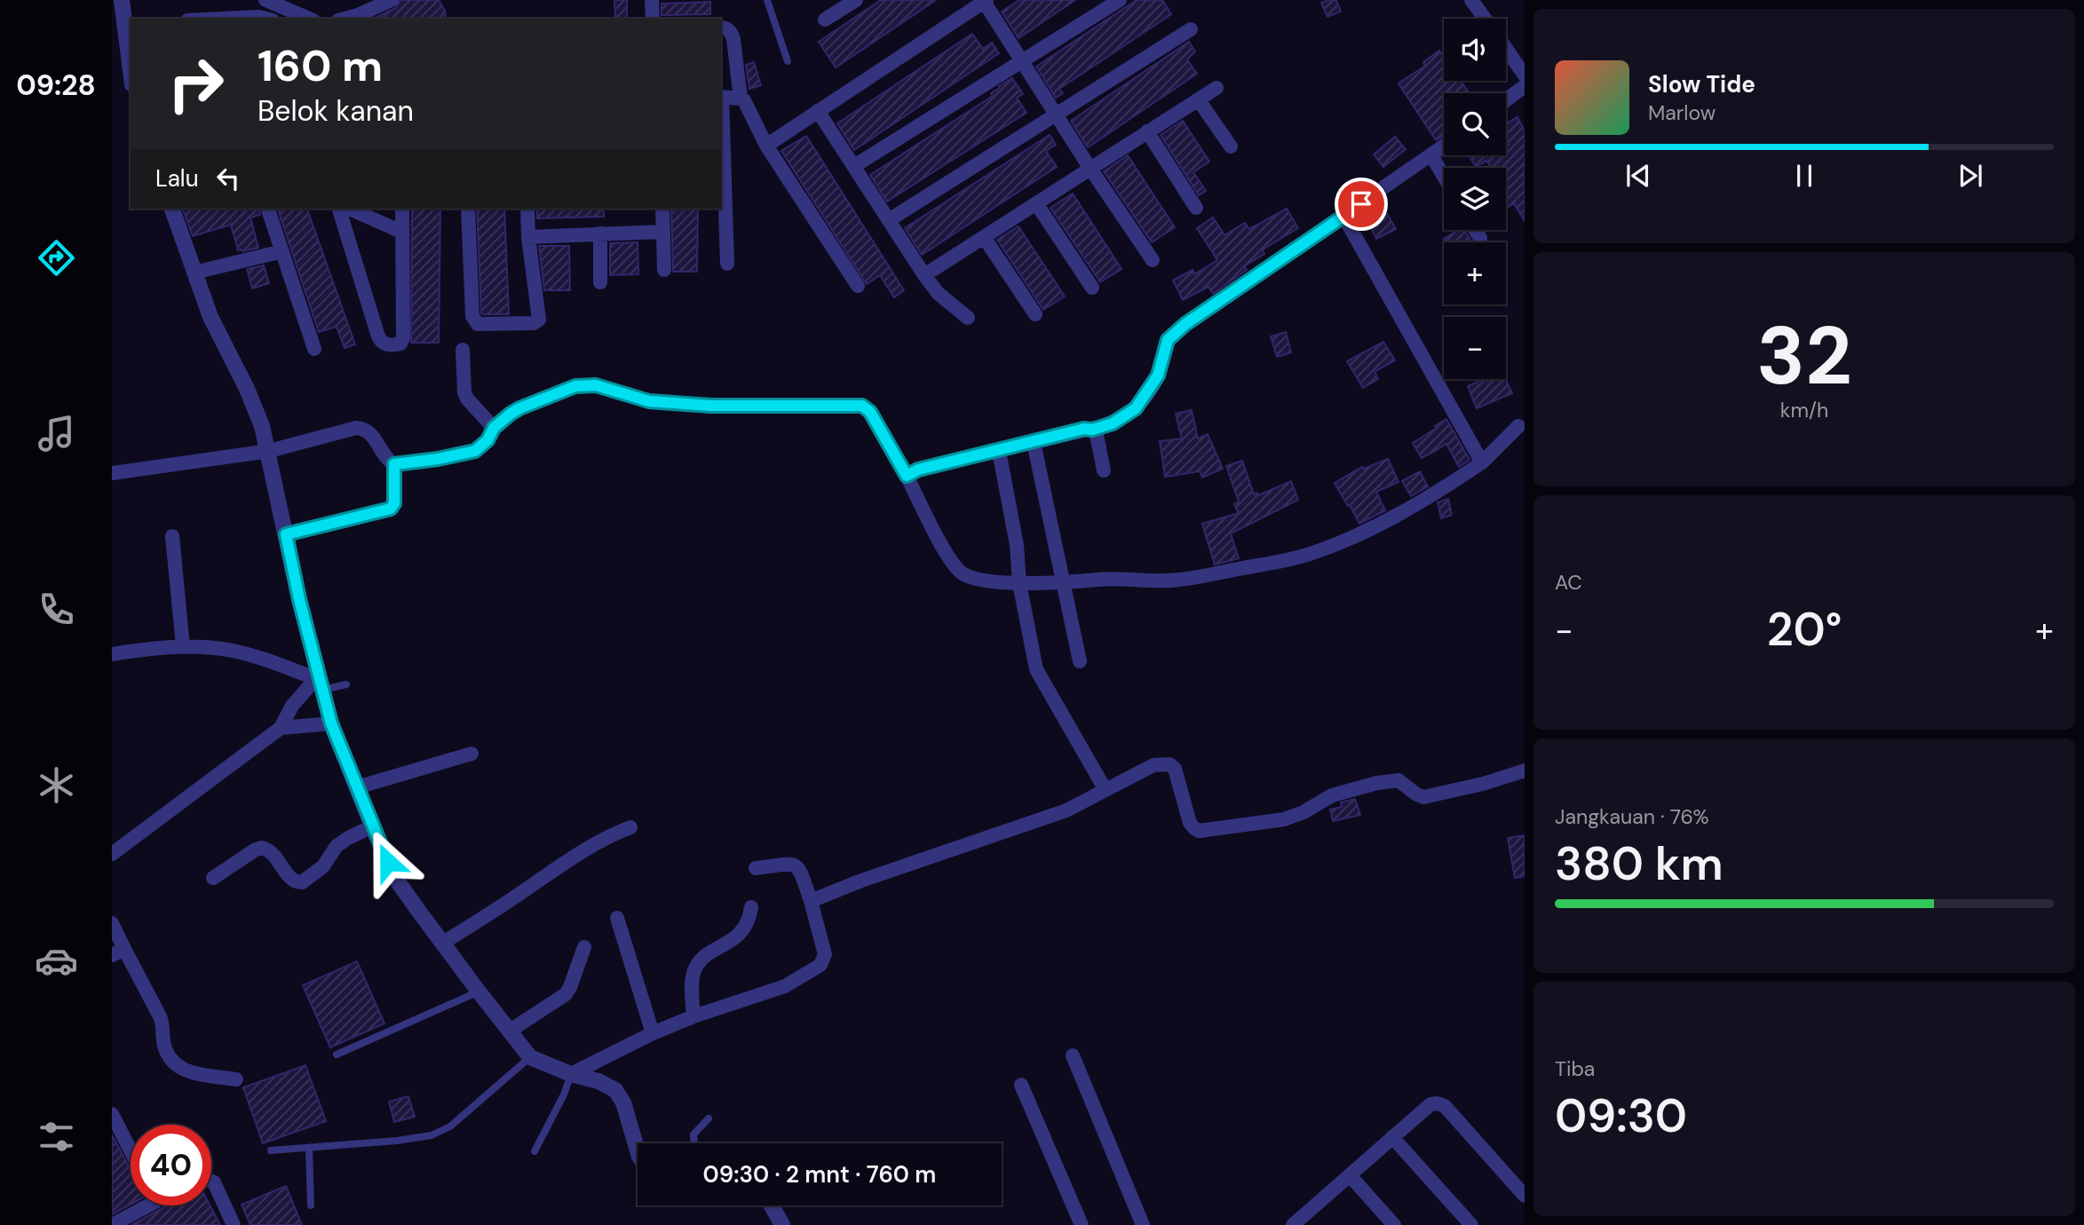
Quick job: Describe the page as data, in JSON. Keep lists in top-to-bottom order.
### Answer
{
  "page": {
    "tabs": "09:28",
    "map_buttons": ["+", "−"],
    "turn": ["160 m", "Belok kanan"],
    "song": ["Slow Tide", "Marlow"],
    "then": "Lalu",
    "tile": [
      ["32", "km/h"],
      "AC",
      ["Jangkauan · 76%", "380 km"],
      ["Tiba", "09:30"]
    ],
    "heat": ["−", "20°", "+"],
    "limit": "40",
    "trip": "09:30 · 2 mnt · 760 m"
  }
}
